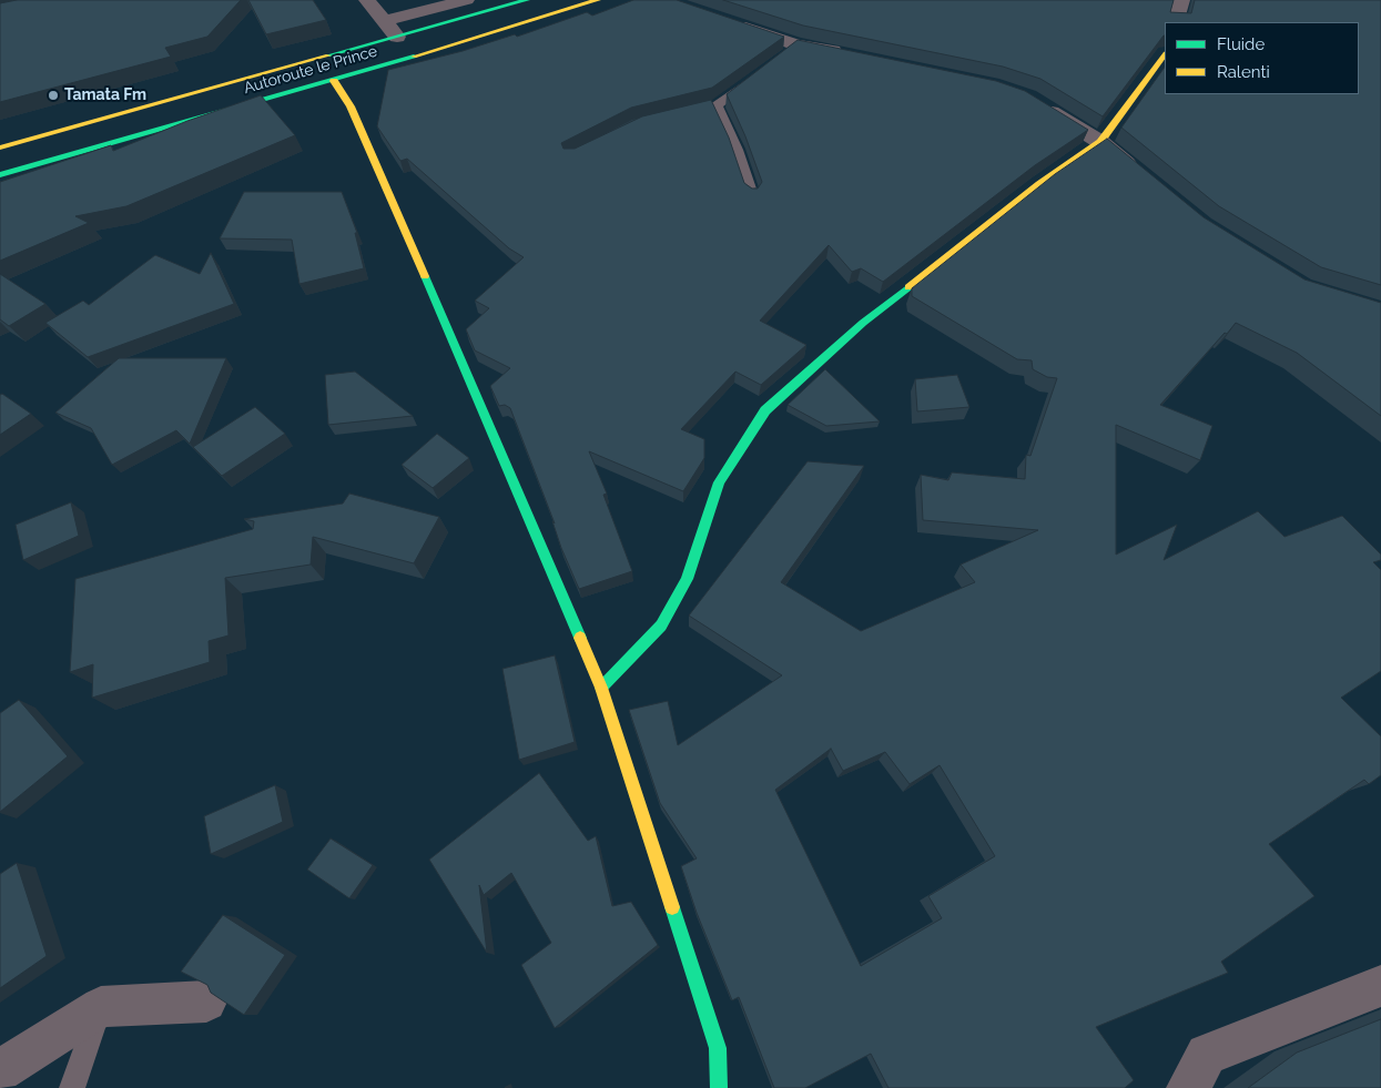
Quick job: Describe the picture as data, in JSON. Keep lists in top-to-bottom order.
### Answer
{
  "streets": {
    "street": ["Autoroute le Prince"]
  },
  "places": ["Tamata Fm"],
  "legend": ["Fluide", "Ralenti"]
}
